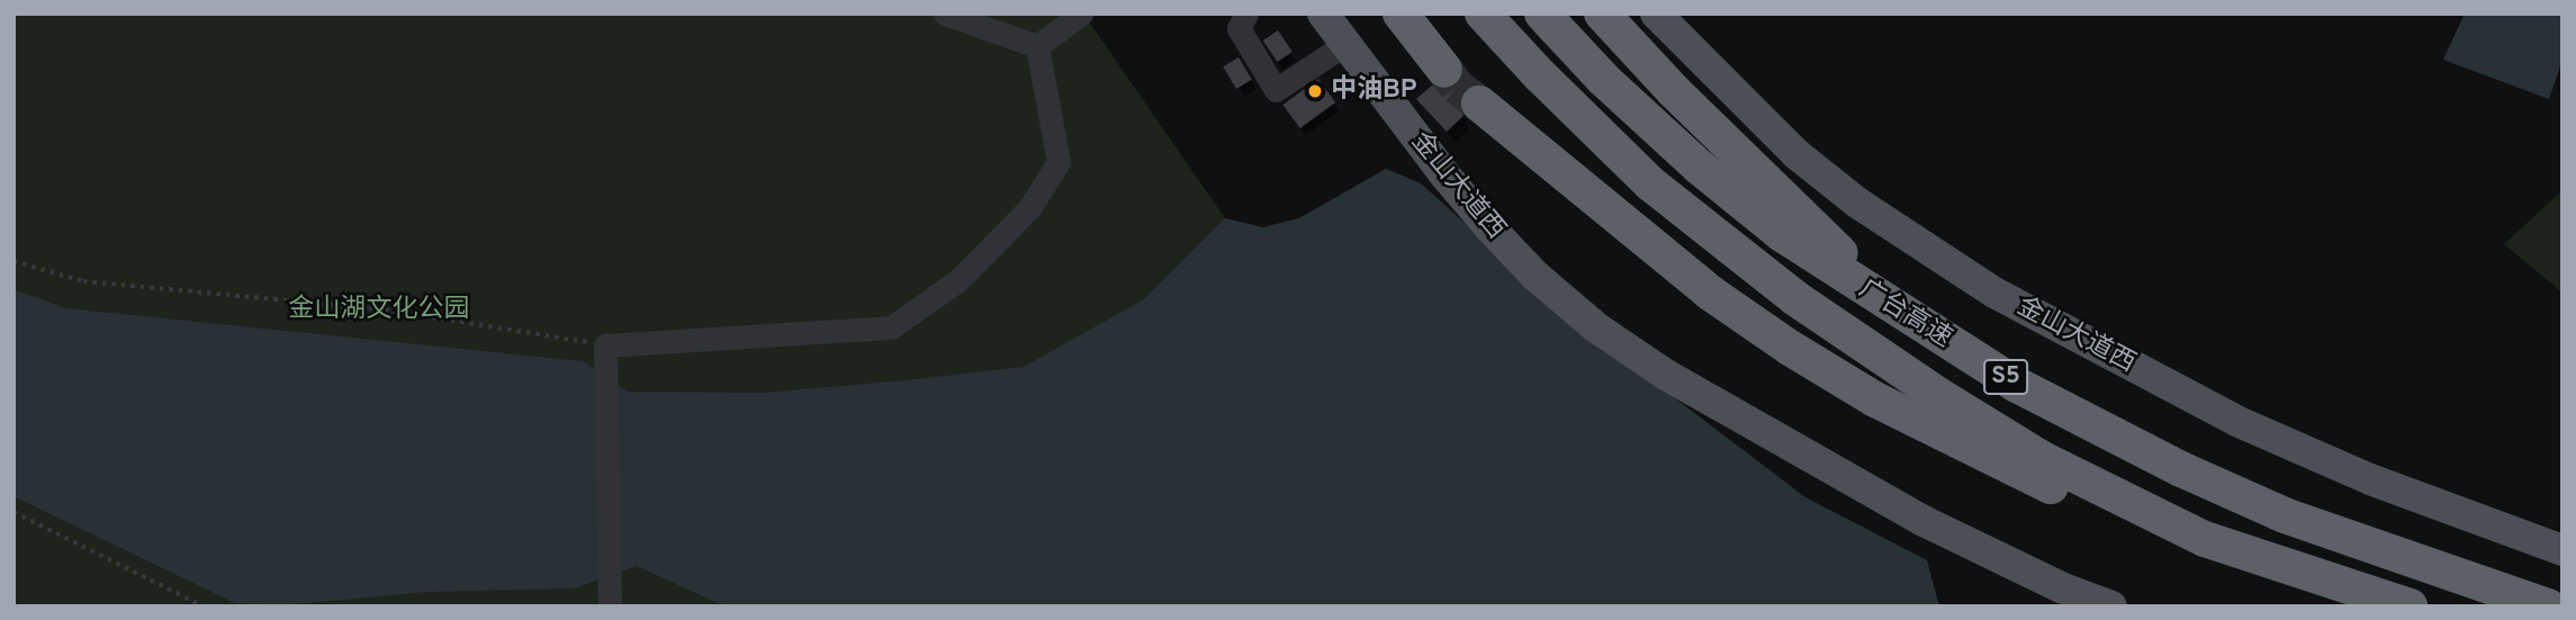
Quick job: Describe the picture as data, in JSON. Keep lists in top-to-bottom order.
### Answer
{
  "streets": {
    "highway": ["广台高速", "S5"],
    "main road": ["金山大道西"]
  },
  "parks": ["金山湖文化公园"],
  "places": ["中油BP"]
}
